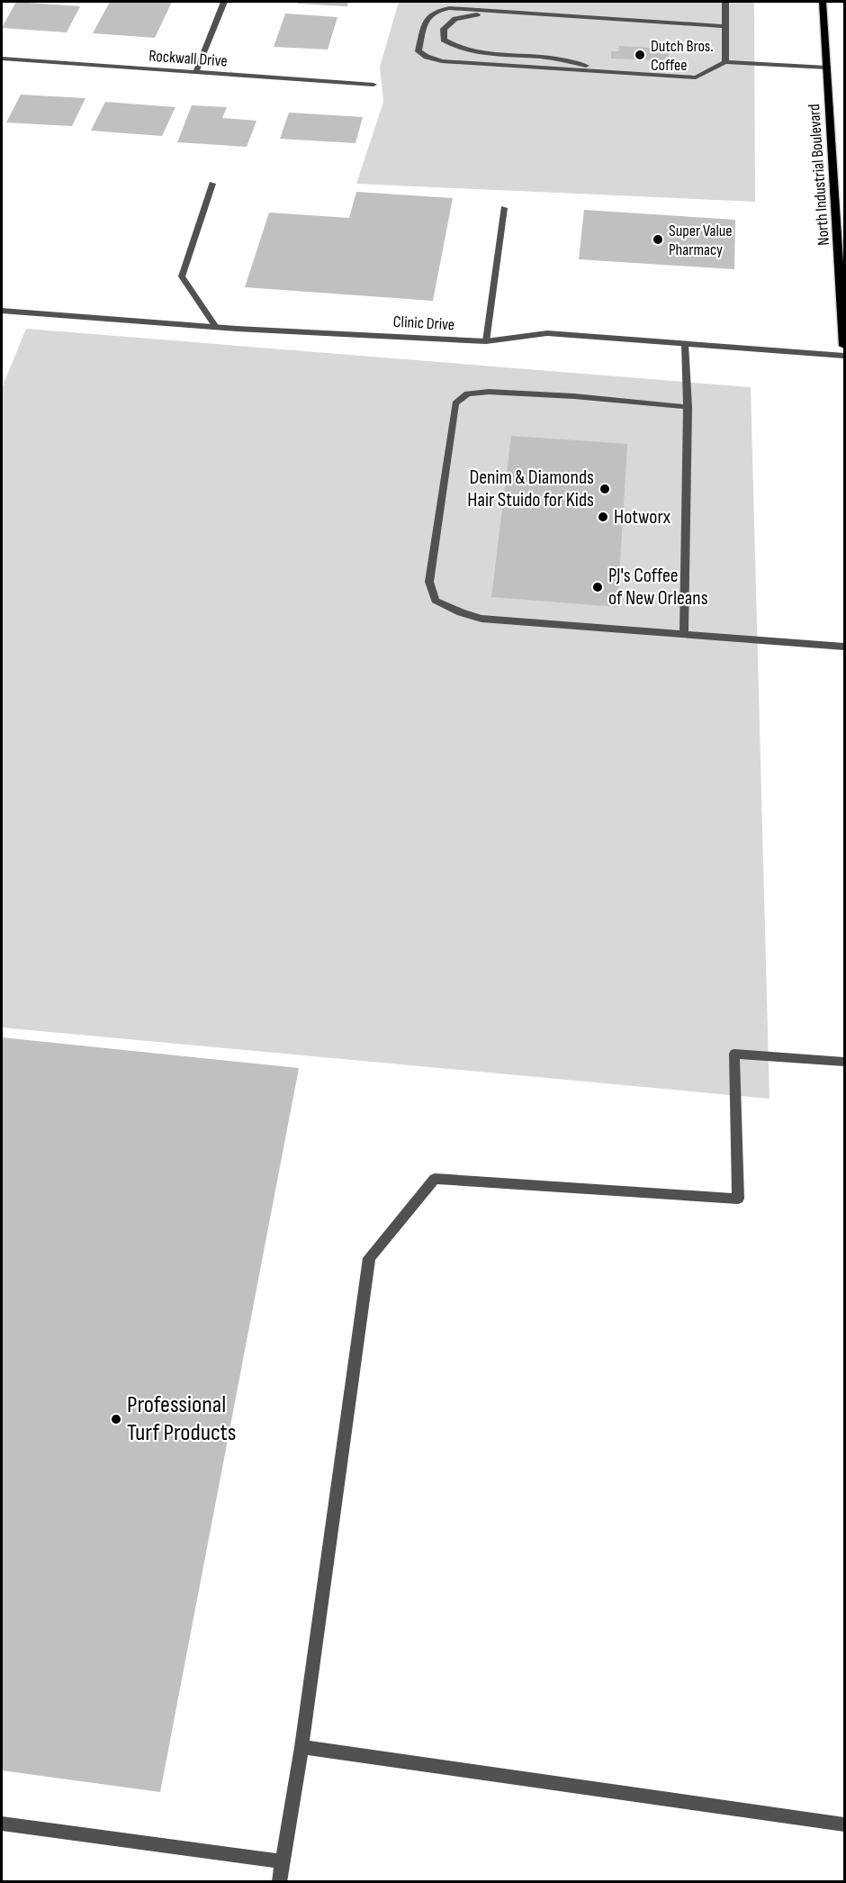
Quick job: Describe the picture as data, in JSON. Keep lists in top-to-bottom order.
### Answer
{
  "streets": {
    "main road": ["North Industrial Boulevard"],
    "street": ["Rockwall Drive", "Clinic Drive"]
  },
  "places": [
    "Dutch Bros. Coffee",
    "Super Value Pharmacy",
    "Denim & Diamonds Hair Stuido for Kids",
    "Hotworx",
    "PJ's Coffee of New Orleans",
    "Professional Turf Products"
  ]
}
